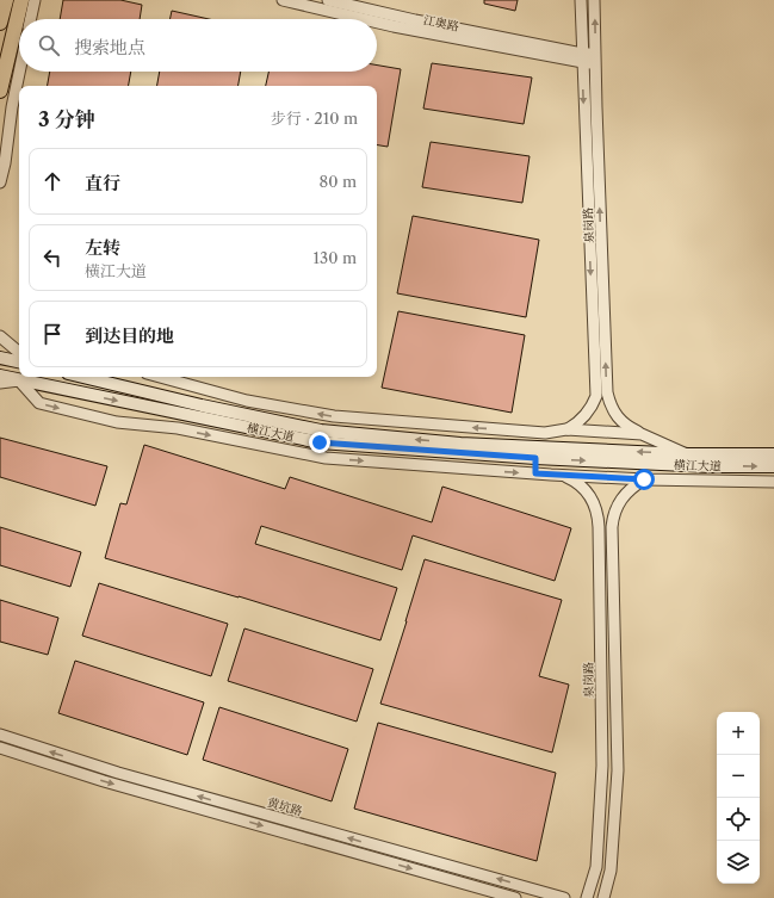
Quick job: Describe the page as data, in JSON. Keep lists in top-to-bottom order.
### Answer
{
  "streets": {
    "main road": ["横江大道"],
    "street": ["江奥路", "泉岗路", "黄坑路"]
  },
  "crossings": [
    ["江奥路", "泉岗路"]
  ],
  "page": {
    "search": "搜索地点",
    "heading": ["3 分钟", "步行 · 210 m"],
    "list": [
      ["直行", "80 m"],
      ["左转", "横江大道", "130 m"],
      "到达目的地"
    ],
    "map_buttons": ["+", "−"]
  }
}
